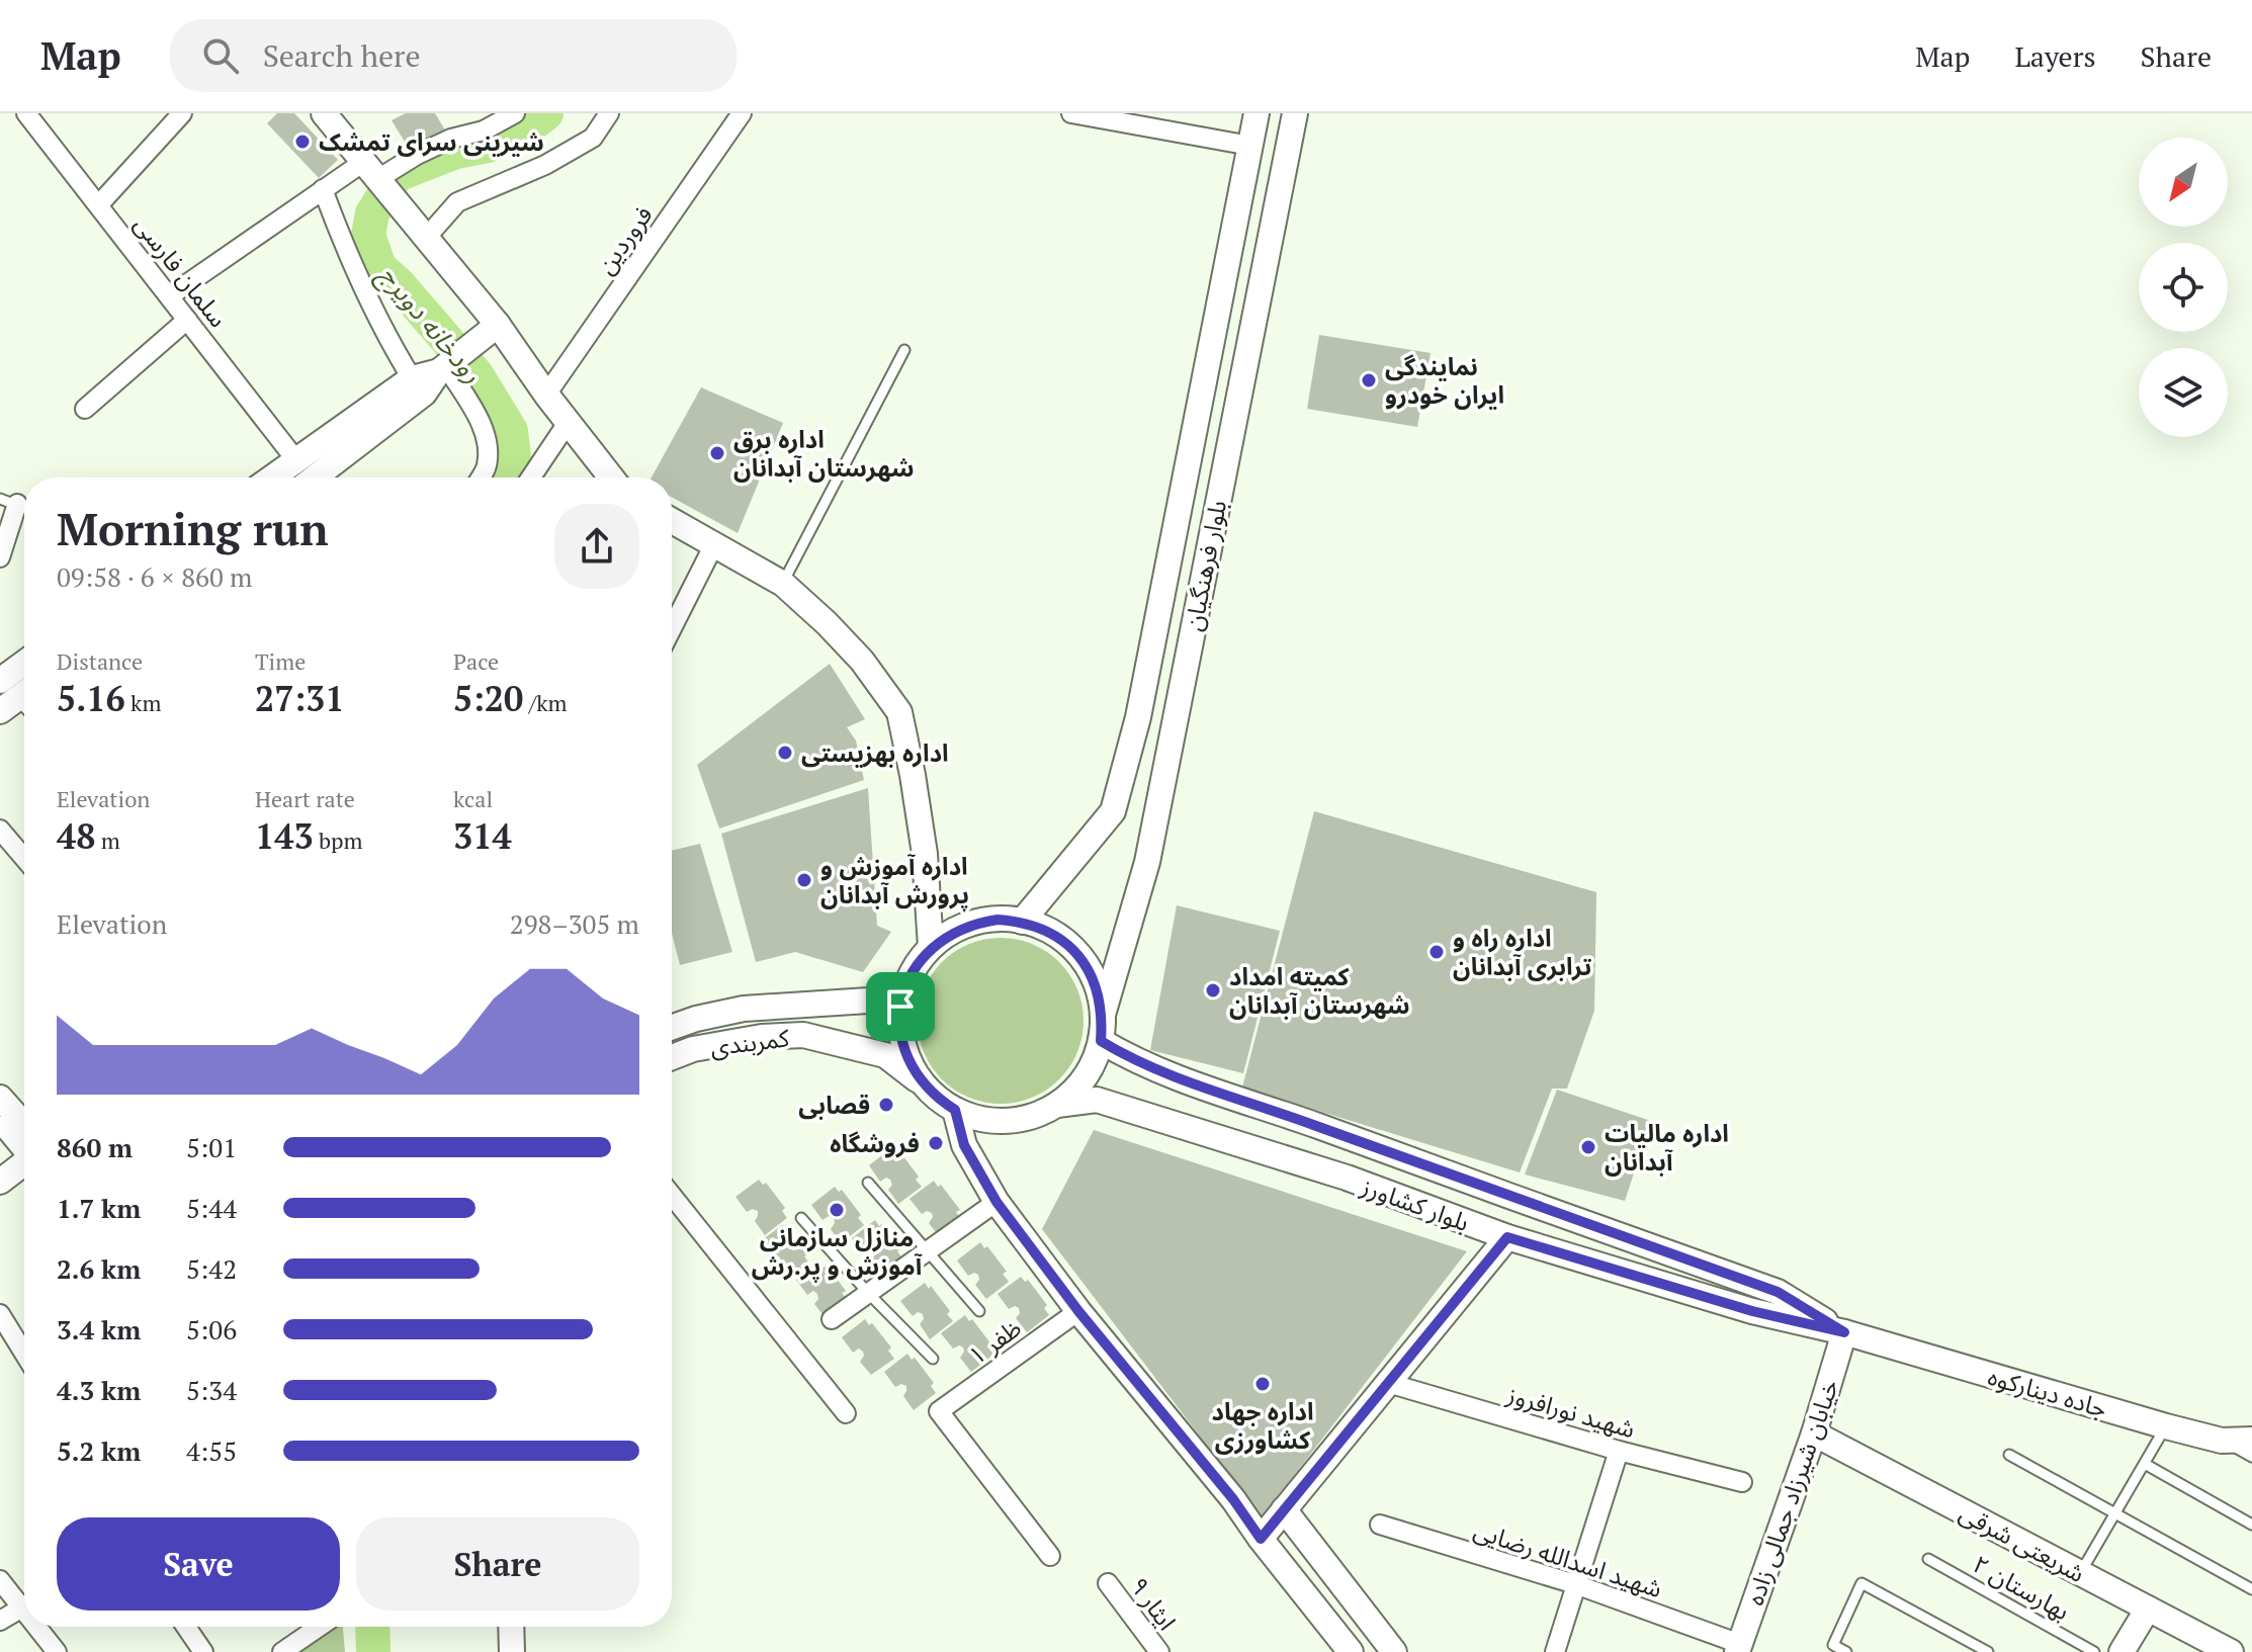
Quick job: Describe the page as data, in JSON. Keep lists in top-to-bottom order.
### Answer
{
  "streets": {
    "main road": [
      "بلوار فرهنگیان",
      "کمربندی",
      "بلوار کشاورز",
      "جاده دینارکوه",
      "خیابان شیرزاد جمالی زاده",
      "شریعتی شرقی"
    ],
    "street": [
      "فروردین",
      "سلمان فارسی",
      "ظفر ۱",
      "شهید نورافروز",
      "شهید اسدالله رضایی",
      "ایثار ۹"
    ],
    "lane": ["بهارستان ۲"]
  },
  "crossings": [
    ["بلوار فرهنگیان", "کمربندی"],
    ["بلوار فرهنگیان", "بلوار کشاورز"],
    ["کمربندی", "بلوار کشاورز"],
    ["بلوار کشاورز", "جاده دینارکوه"],
    ["بلوار کشاورز", "خیابان شیرزاد جمالی زاده"],
    ["جاده دینارکوه", "خیابان شیرزاد جمالی زاده"],
    ["خیابان شیرزاد جمالی زاده", "شریعتی شرقی"],
    ["خیابان شیرزاد جمالی زاده", "شهید اسدالله رضایی"]
  ],
  "water": ["رودخانه دویرج"],
  "places": [
    "شیرینی سرای تمشک",
    "نمایندگی ایران خودرو",
    "اداره برق شهرستان آبدانان",
    "اداره بهزیستی",
    "اداره آموزش و پرورش آبدانان",
    "اداره راه و ترابری آبدانان",
    "کمیته امداد شهرستان آبدانان",
    "قصابی",
    "فروشگاه",
    "اداره مالیات آبدانان",
    "منازل سازمانی آموزش و پر.رش",
    "اداره جهاد کشاورزی"
  ],
  "north": "bottom left",
  "page": {
    "header": "Map",
    "search": "Search here",
    "nav": ["Map", "Layers", "Share"],
    "heading": ["Morning run", "09:58 · 6 × 860 m"],
    "stats": [
      ["Distance", "5.16 km"],
      ["Time", "27:31"],
      ["Pace", "5:20 /km"],
      ["Elevation", "48 m"],
      ["Heart rate", "143 bpm"],
      ["kcal", "314"]
    ],
    "chart": ["Elevation", "298–305 m"],
    "list": [
      {
        "name": "860 m",
        "note": "5:01"
      },
      {
        "name": "1.7 km",
        "note": "5:44"
      },
      {
        "name": "2.6 km",
        "note": "5:42"
      },
      {
        "name": "3.4 km",
        "note": "5:06"
      },
      {
        "name": "4.3 km",
        "note": "5:34"
      },
      {
        "name": "5.2 km",
        "note": "4:55"
      }
    ],
    "buttons": ["Save", "Share"]
  }
}
